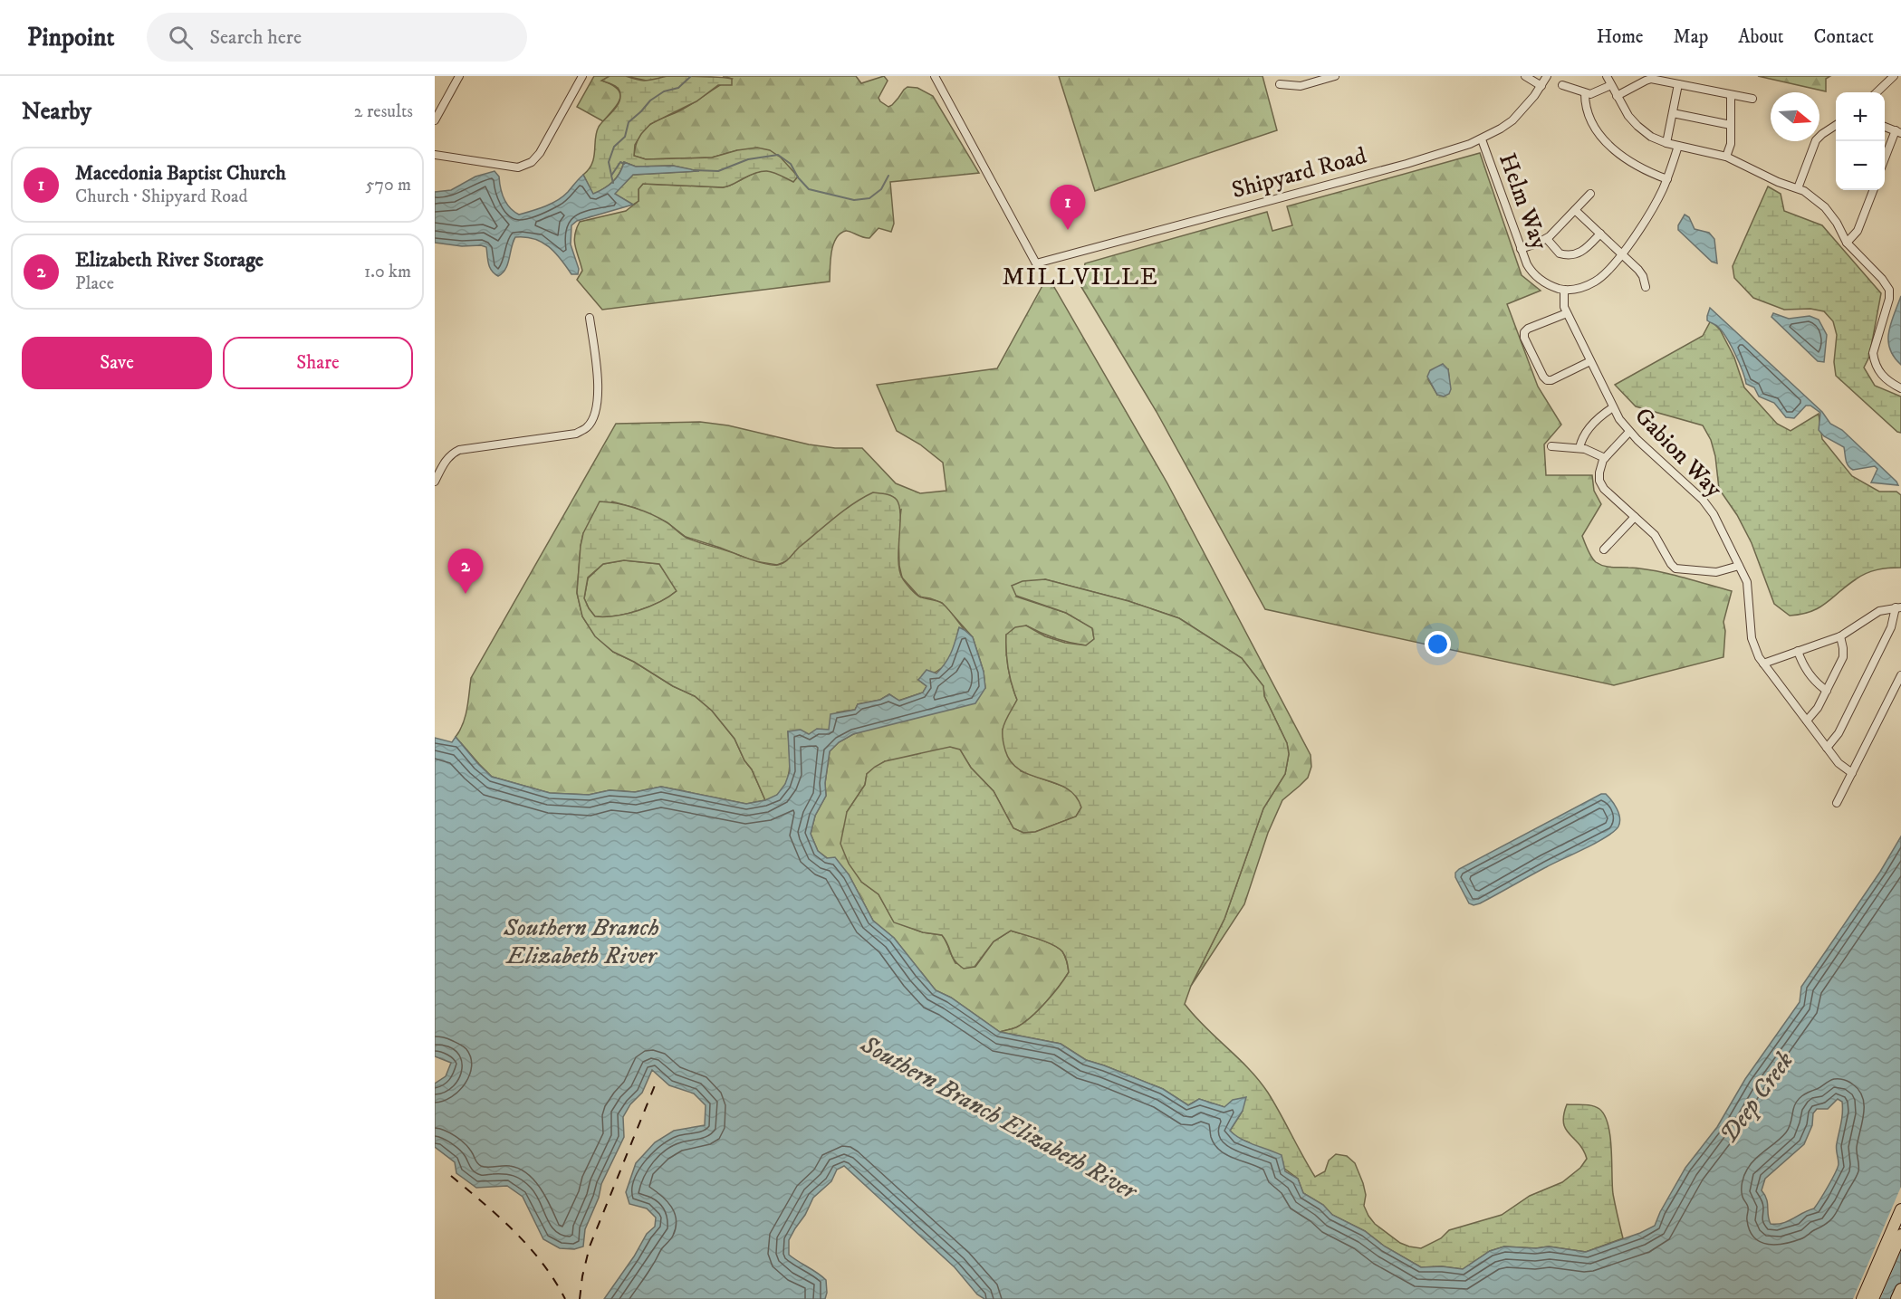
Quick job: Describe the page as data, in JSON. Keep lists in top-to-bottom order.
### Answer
{
  "streets": {
    "street": ["Shipyard Road", "Helm Way", "Gabion Way"]
  },
  "crossings": [
    ["Shipyard Road", "Helm Way"],
    ["Helm Way", "Gabion Way"]
  ],
  "districts": ["MILLVILLE"],
  "water": ["Southern Branch Elizabeth River", "Deep Creek"],
  "north": "right",
  "page": {
    "header": "Pinpoint",
    "search": "Search here",
    "nav": [
      "Home",
      "Map",
      "About",
      "Contact"
    ],
    "heading": ["Nearby", "2 results"],
    "map_buttons": ["+", "−"],
    "list": [
      {
        "mark": "1",
        "name": "Macedonia Baptist Church",
        "note": "Church · Shipyard Road",
        "value": "570 m"
      },
      {
        "mark": "2",
        "name": "Elizabeth River Storage",
        "note": "Place",
        "value": "1.0 km"
      }
    ],
    "pins": ["1", "2"],
    "buttons": ["Save", "Share"]
  }
}
